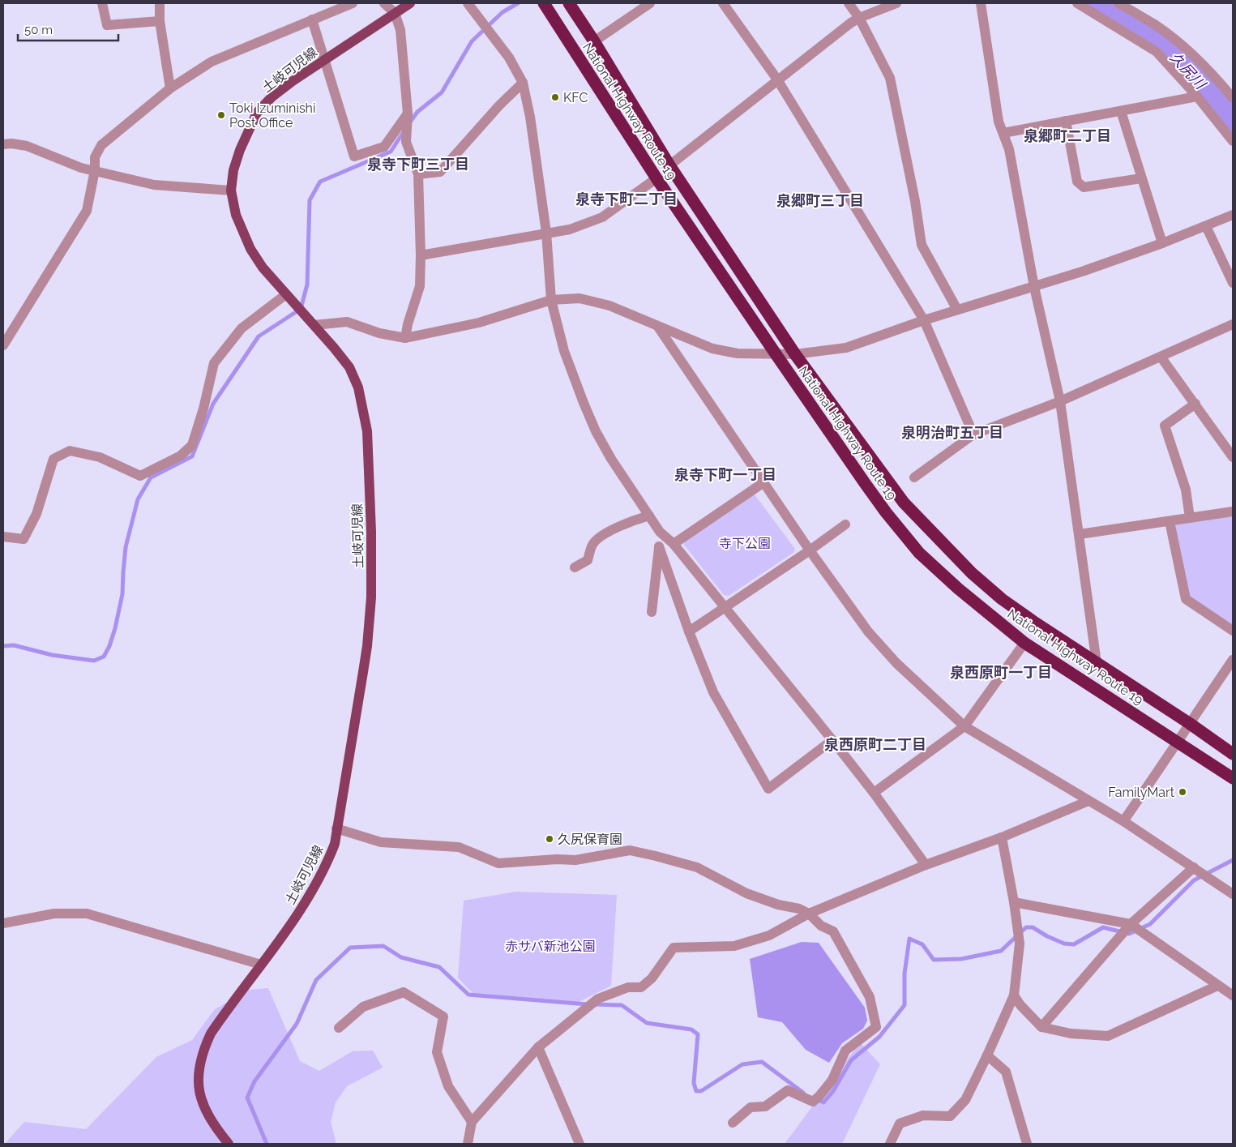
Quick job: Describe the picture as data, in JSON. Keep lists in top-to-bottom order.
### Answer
{
  "streets": {
    "highway": ["National Highway Route 19"],
    "main road": ["土岐可児線"]
  },
  "districts": [
    "泉郷町二丁目",
    "泉寺下町三丁目",
    "泉寺下町二丁目",
    "泉郷町三丁目",
    "泉明治町五丁目",
    "泉寺下町一丁目",
    "泉西原町一丁目",
    "泉西原町二丁目"
  ],
  "water": ["久尻川"],
  "parks": ["寺下公園", "赤サバ新池公園"],
  "places": [
    "KFC",
    "Toki Izuminishi Post Office",
    "FamilyMart",
    "久尻保育園"
  ],
  "scale_bar": "50 m"
}
